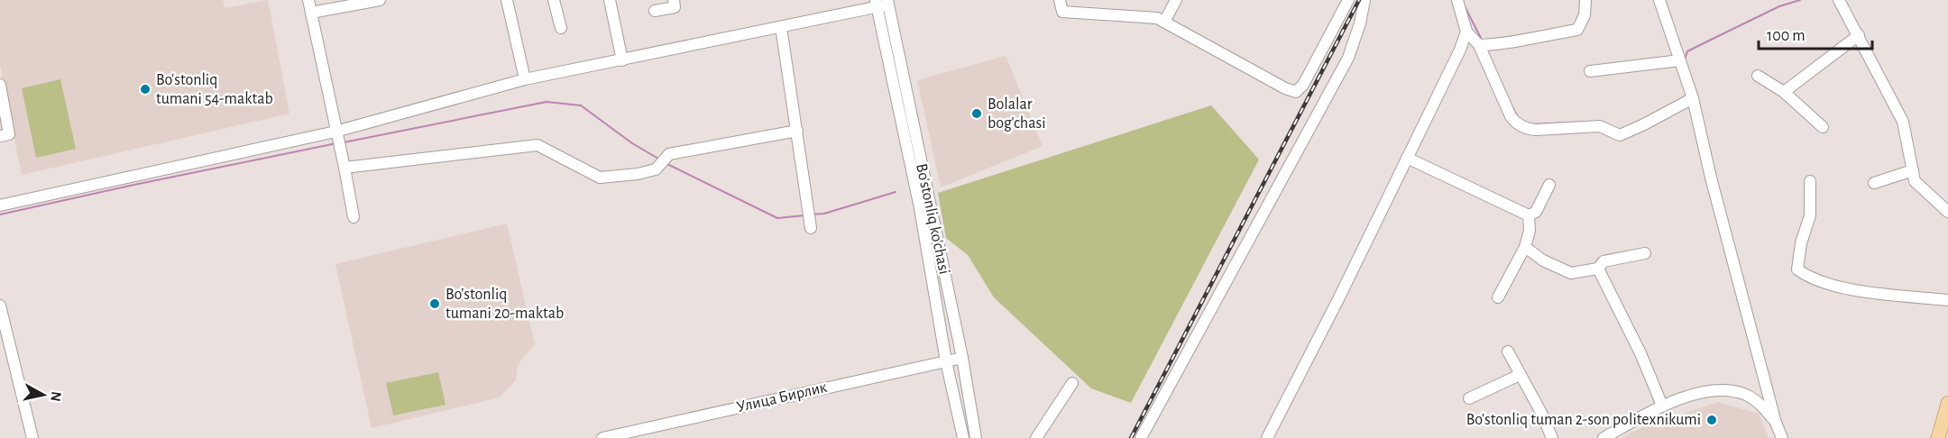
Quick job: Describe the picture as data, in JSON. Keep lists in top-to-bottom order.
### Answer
{
  "streets": {
    "street": ["Bo'stonliq ko'chasi", "Улица Бирлик"]
  },
  "crossings": [
    ["Bo'stonliq ko'chasi", "Улица Бирлик"]
  ],
  "places": [
    "Bo'stonliq tumani 54-maktab",
    "Bolalar bog'chasi",
    "Bo’stonliq tumani 20-maktab",
    "Bo'stonliq tuman 2-son politexnikumi"
  ],
  "scale_bar": "100 m",
  "north": "right"
}
